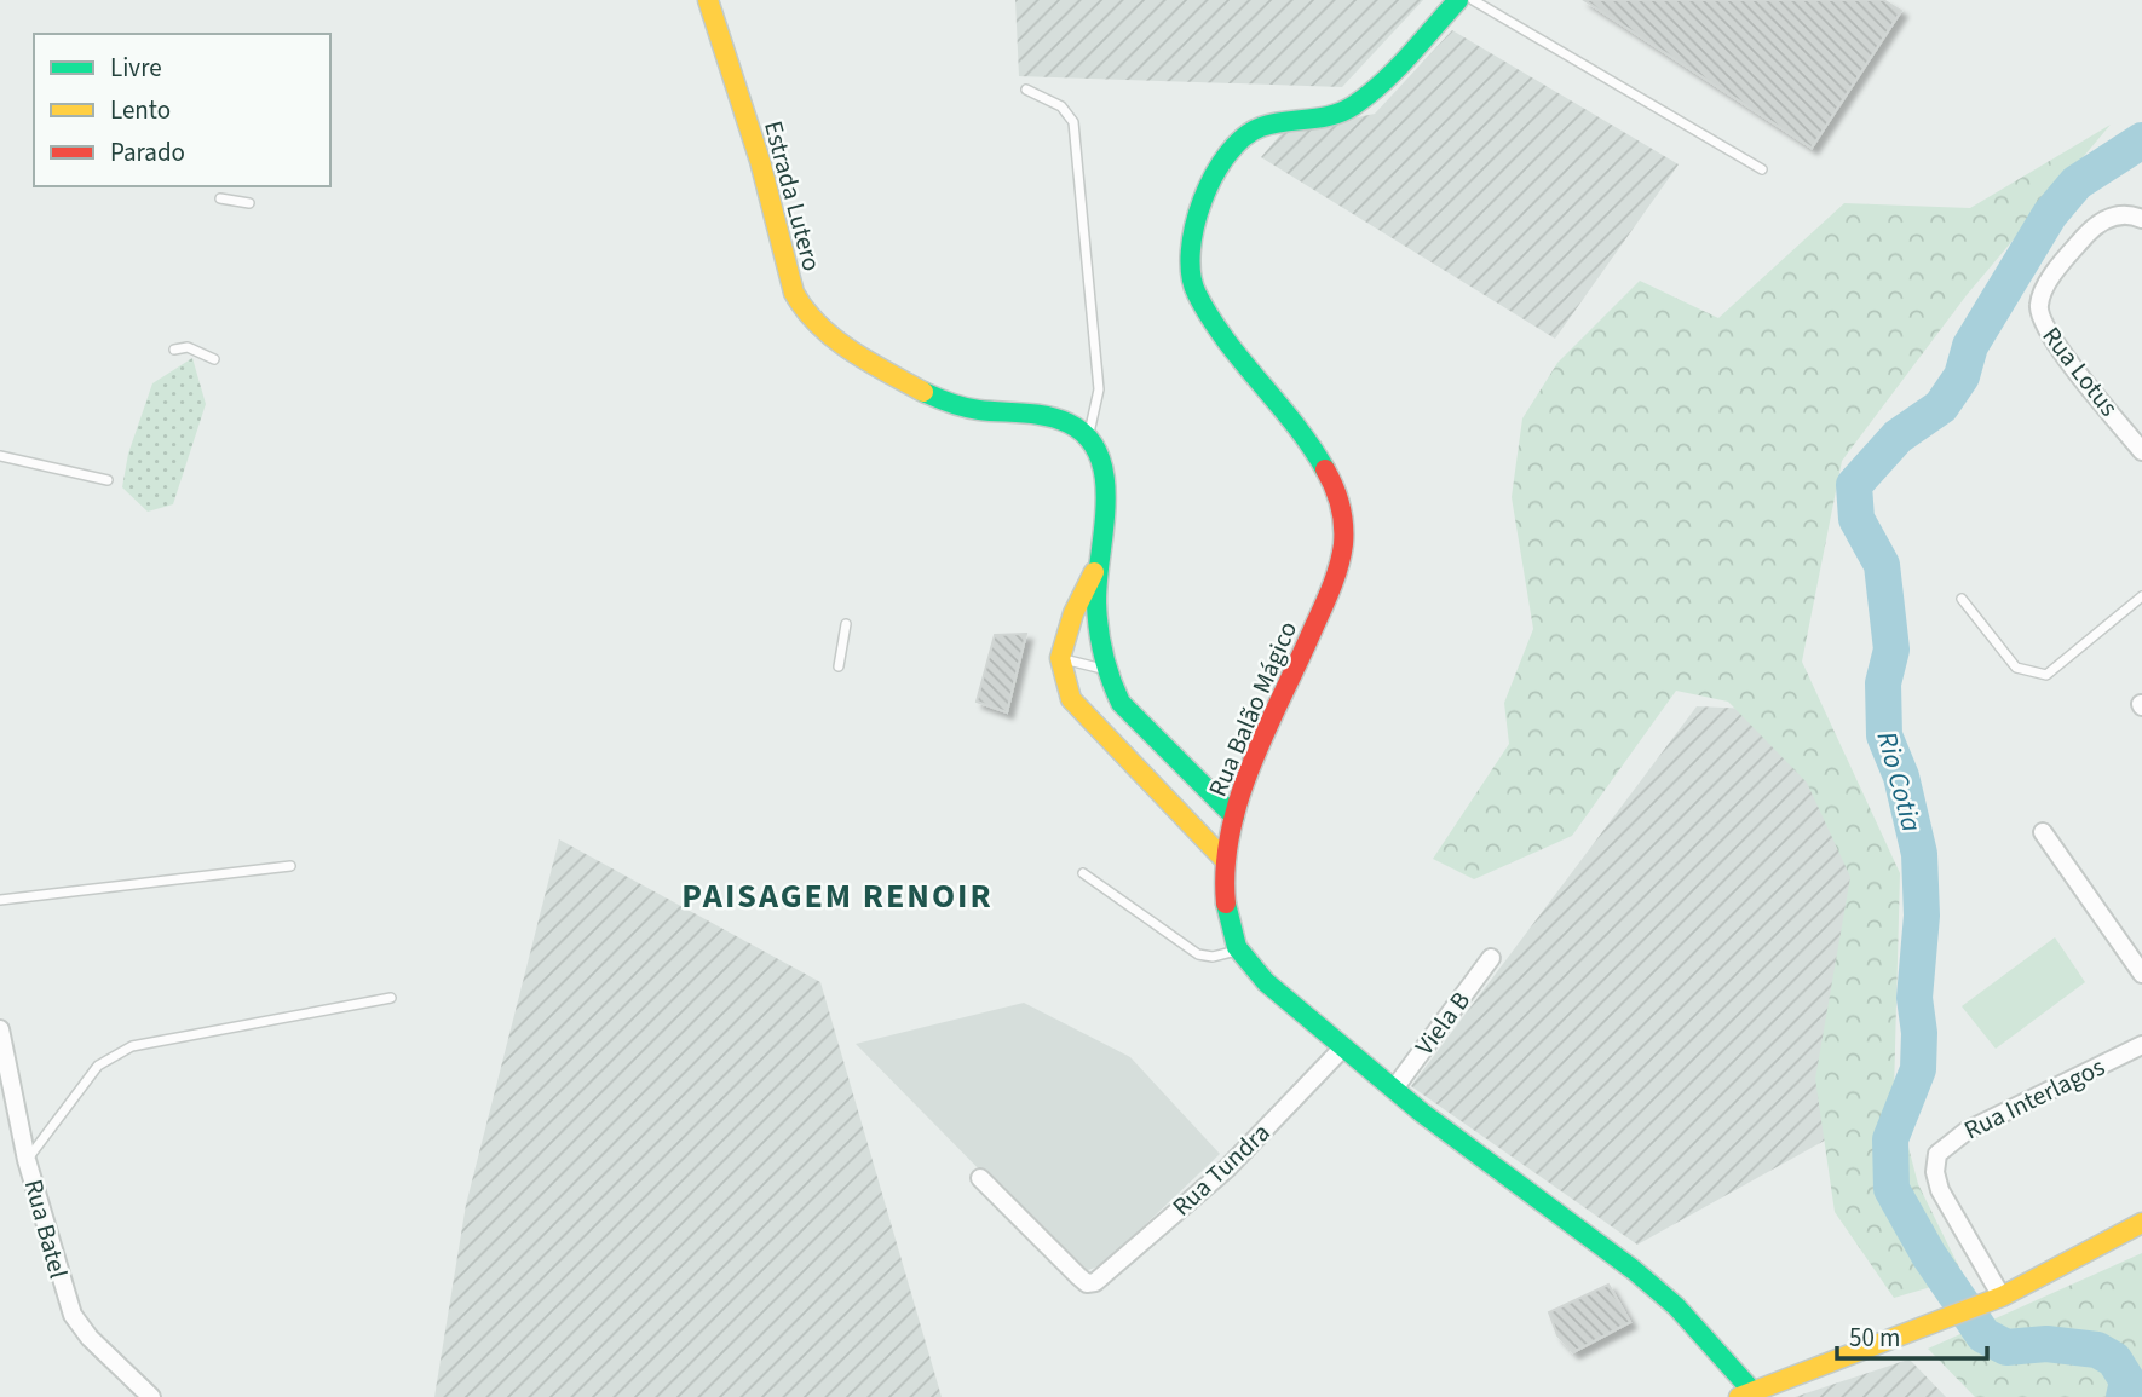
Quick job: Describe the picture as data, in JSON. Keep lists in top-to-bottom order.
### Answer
{
  "streets": {
    "street": [
      "Estrada Lutero",
      "Rua Lotus",
      "Rua Balão Mágico",
      "Viela B",
      "Rua Interlagos",
      "Rua Tundra",
      "Rua Batel"
    ]
  },
  "crossings": [
    ["Rua Balão Mágico", "Viela B"],
    ["Rua Balão Mágico", "Rua Tundra"]
  ],
  "districts": ["PAISAGEM RENOIR"],
  "water": ["Rio Cotia"],
  "legend": ["Livre", "Lento", "Parado"],
  "scale_bar": "50 m"
}
